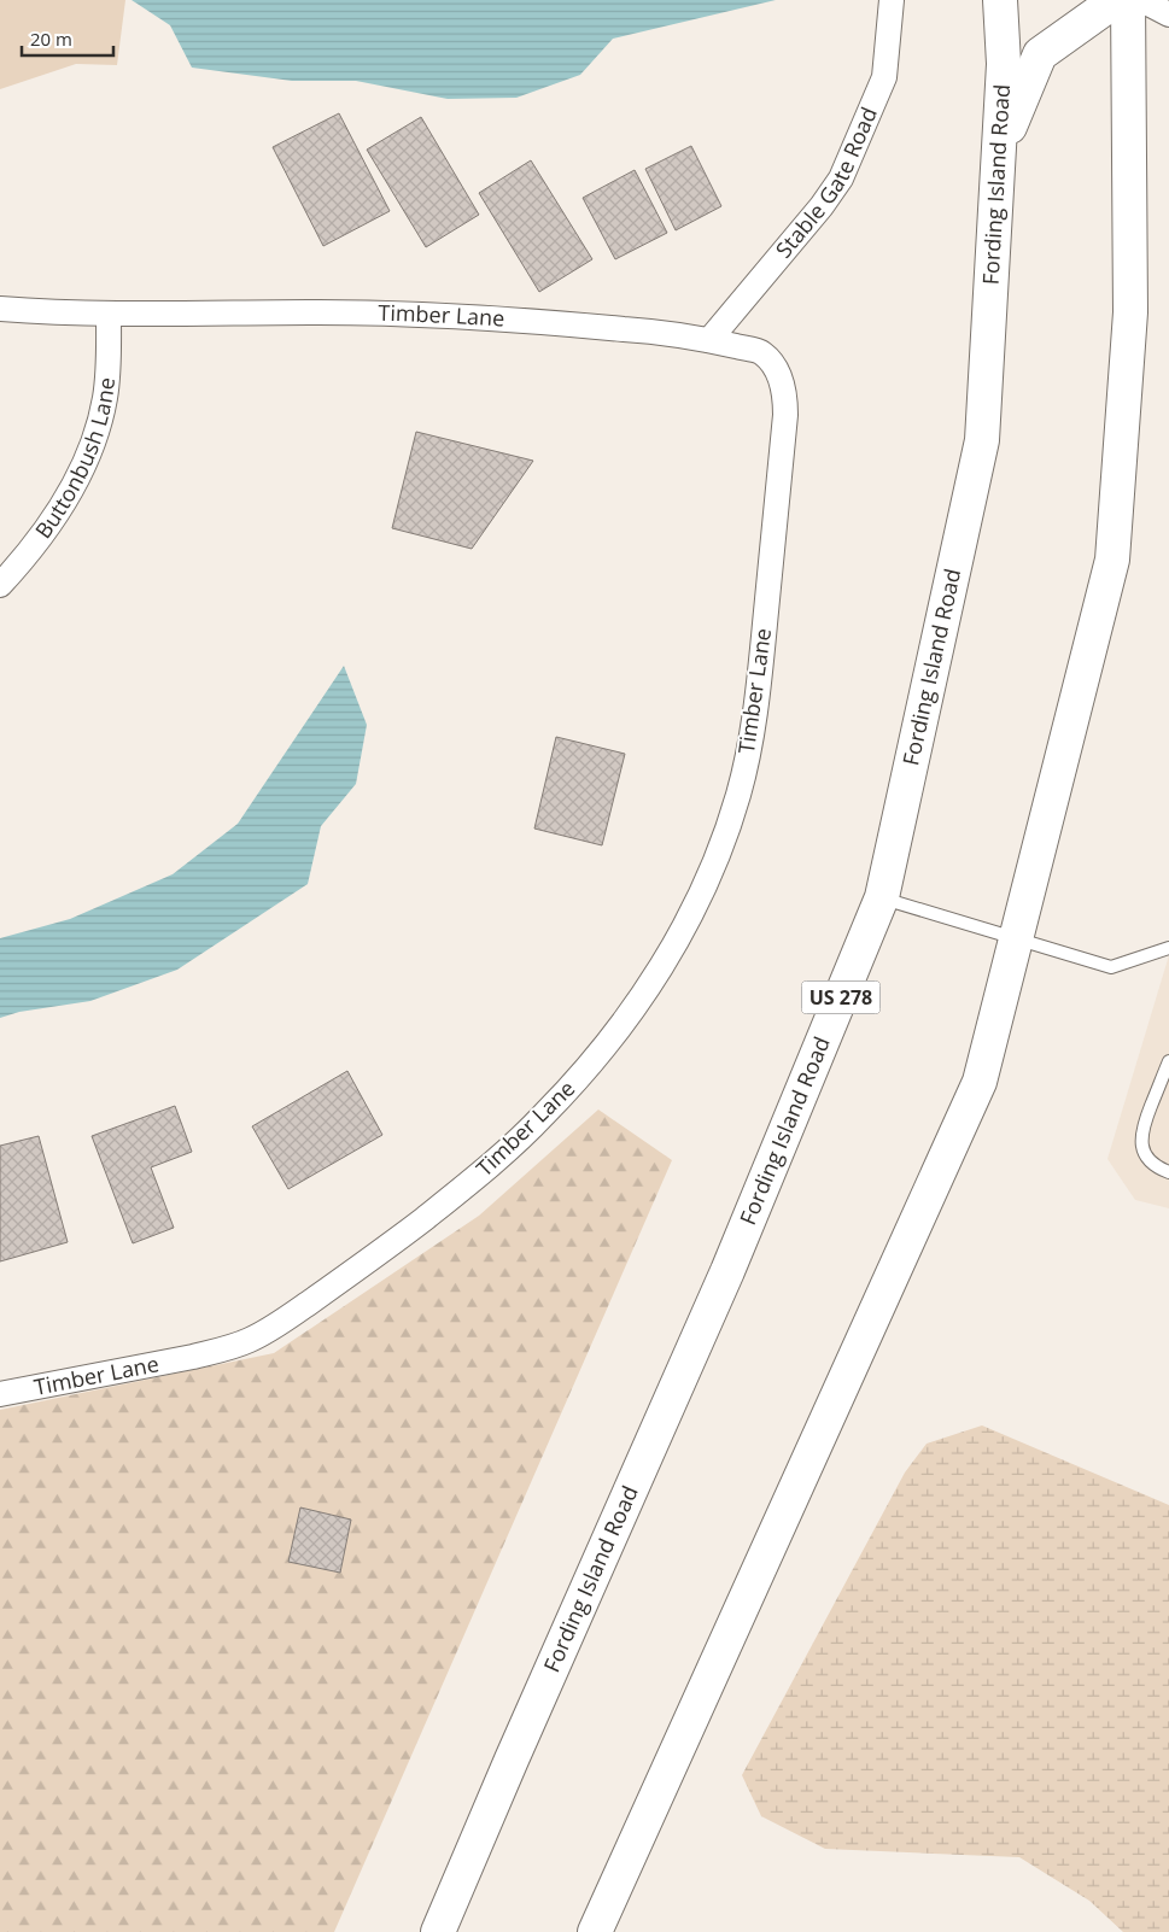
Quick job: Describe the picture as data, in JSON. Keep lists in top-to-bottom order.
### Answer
{
  "streets": {
    "highway": ["Fording Island Road", "US 278"],
    "street": ["Stable Gate Road", "Timber Lane", "Buttonbush Lane"]
  },
  "crossings": [
    ["Stable Gate Road", "Timber Lane"],
    ["Timber Lane", "Buttonbush Lane"]
  ],
  "scale_bar": "20 m"
}
